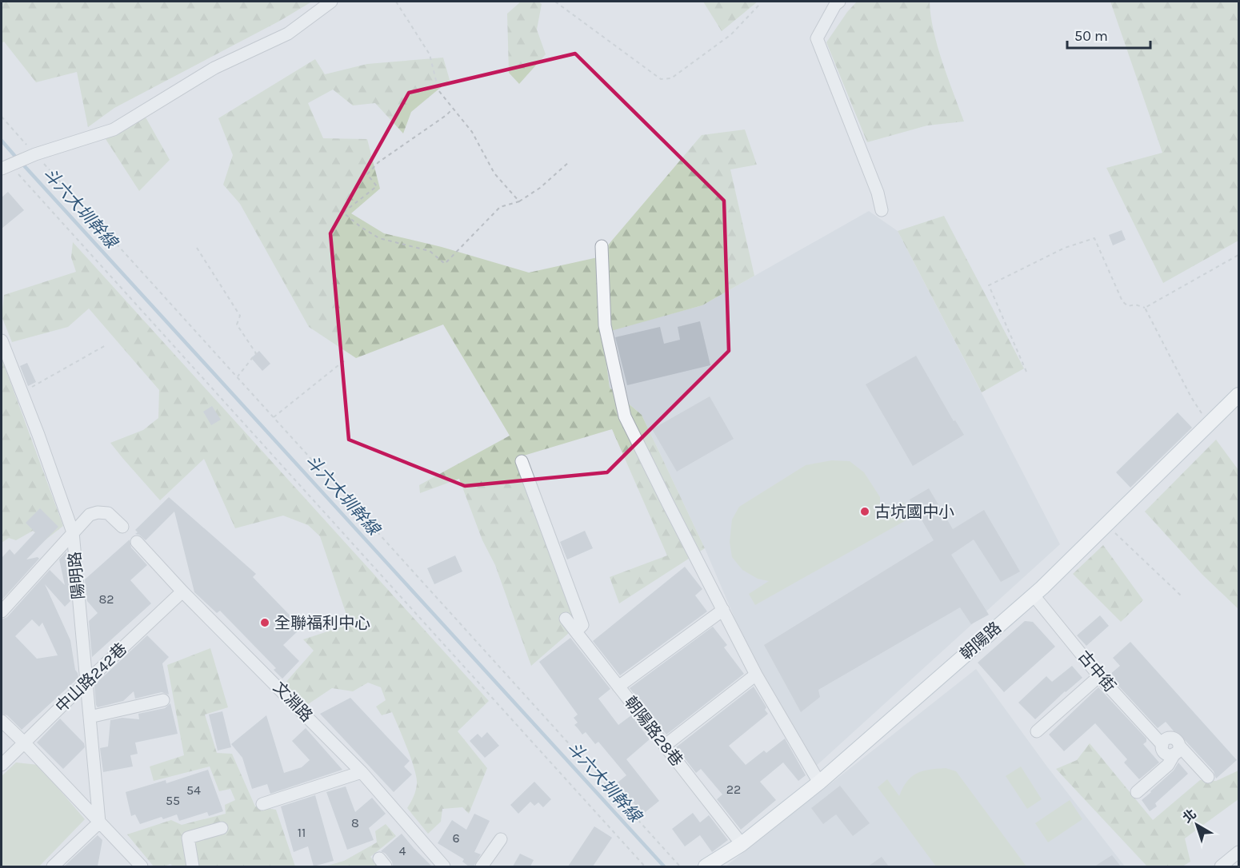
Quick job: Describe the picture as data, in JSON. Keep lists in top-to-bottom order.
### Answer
{
  "streets": {
    "main road": ["朝陽路"],
    "street": [
      "陽明路",
      "古中街",
      "中山路242巷",
      "文淵路",
      "朝陽路28巷"
    ]
  },
  "crossings": [
    ["陽明路", "中山路242巷"],
    ["朝陽路", "古中街"],
    ["朝陽路", "朝陽路28巷"],
    ["中山路242巷", "文淵路"]
  ],
  "water": ["斗六大圳幹線"],
  "places": ["古坑國中小", "全聯福利中心"],
  "house_numbers": [
    "82",
    "22",
    "54",
    "55",
    "8",
    "11",
    "6",
    "4"
  ],
  "scale_bar": "50 m",
  "north": "top left"
}
